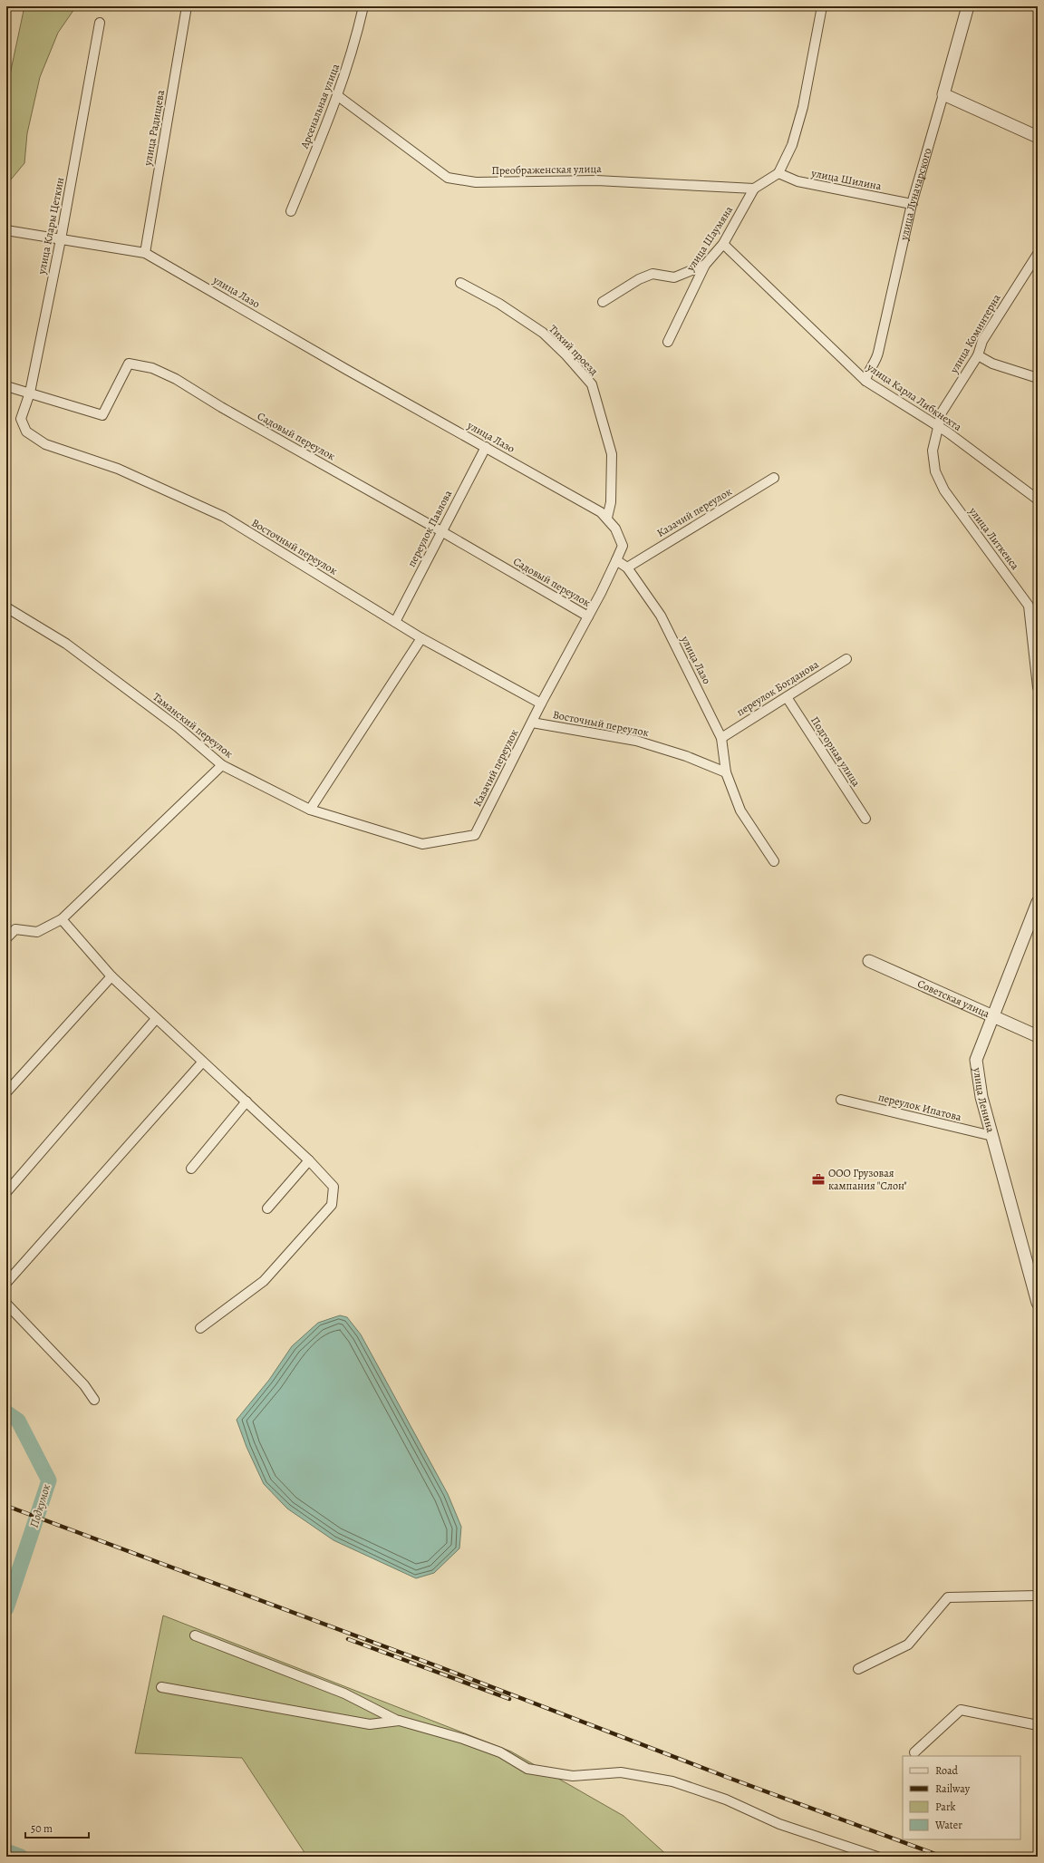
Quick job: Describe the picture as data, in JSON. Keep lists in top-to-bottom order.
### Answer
{
  "streets": {
    "street": [
      "Арсенальная улица",
      "улица Радищева",
      "Преображенская улица",
      "улица Шилина",
      "улица Луначарского",
      "улица Клары Цеткин",
      "улица Шаумяна",
      "улица Лазо",
      "улица Коминтерна",
      "Тихий проезд",
      "улица Карла Либкнехта",
      "Садовый переулок",
      "Казачий переулок",
      "переулок Павлова",
      "улица Литкенса",
      "Восточный переулок",
      "переулок Богданова",
      "Таманский переулок",
      "Подгорная улица",
      "Советская улица",
      "улица Ленина",
      "переулок Ипатова"
    ]
  },
  "crossings": [
    ["Арсенальная улица", "Преображенская улица"],
    ["улица Радищева", "улица Лазо"],
    ["Преображенская улица", "улица Шаумяна"],
    ["улица Шилина", "улица Луначарского"],
    ["улица Луначарского", "улица Карла Либкнехта"],
    ["улица Клары Цеткин", "улица Лазо"],
    ["улица Клары Цеткин", "Садовый переулок"],
    ["улица Клары Цеткин", "Восточный переулок"],
    ["улица Шаумяна", "улица Карла Либкнехта"],
    ["улица Лазо", "Тихий проезд"],
    ["улица Лазо", "Казачий переулок"],
    ["улица Лазо", "переулок Павлова"],
    ["улица Лазо", "Восточный переулок"],
    ["улица Лазо", "переулок Богданова"],
    ["улица Коминтерна", "улица Карла Либкнехта"],
    ["улица Коминтерна", "улица Литкенса"],
    ["улица Карла Либкнехта", "улица Литкенса"],
    ["Садовый переулок", "Казачий переулок"],
    ["Садовый переулок", "переулок Павлова"],
    ["Казачий переулок", "Восточный переулок"],
    ["Казачий переулок", "Таманский переулок"],
    ["переулок Павлова", "Восточный переулок"],
    ["переулок Богданова", "Подгорная улица"],
    ["Советская улица", "улица Ленина"],
    ["улица Ленина", "переулок Ипатова"]
  ],
  "water": ["Подкумок"],
  "places": {
    "office": ["ООО Грузовая кампания \"Слон\""]
  },
  "legend": [
    "Road",
    "Railway",
    "Park",
    "Water"
  ],
  "scale_bar": "50 m"
}
